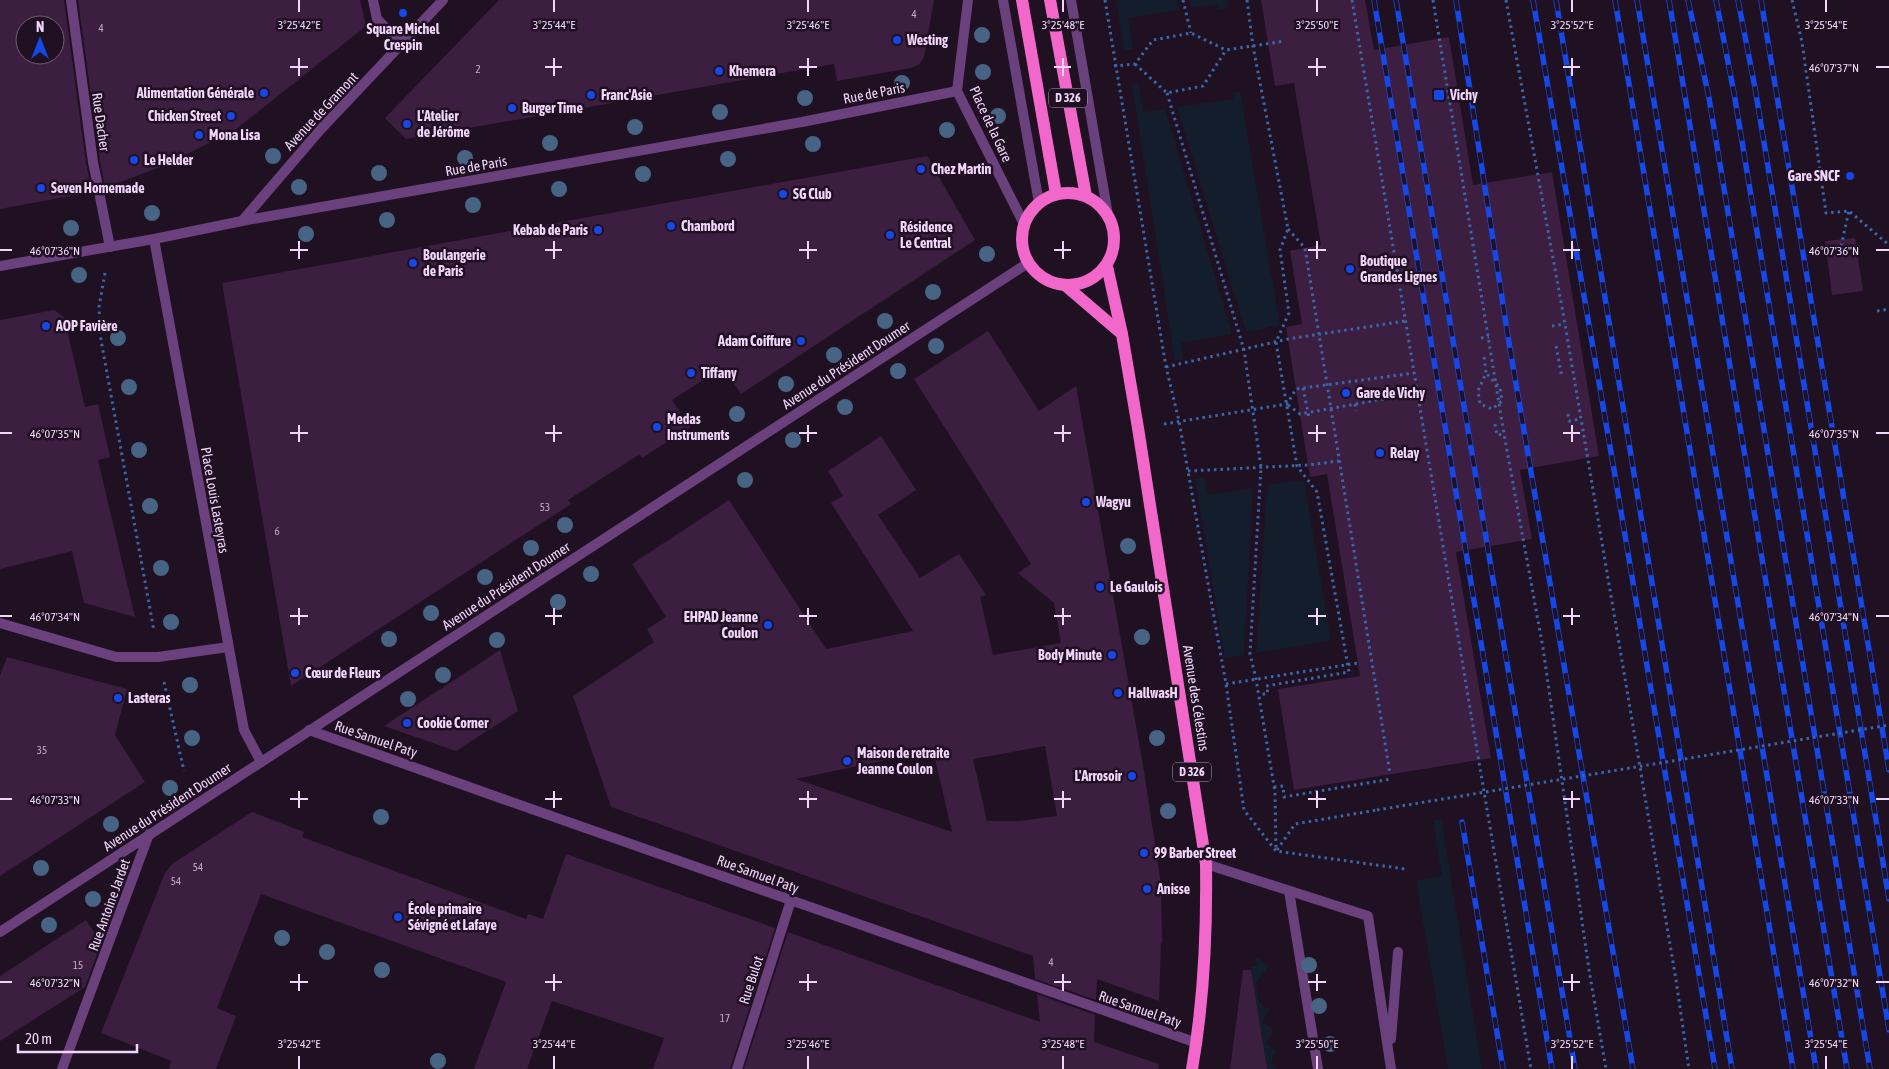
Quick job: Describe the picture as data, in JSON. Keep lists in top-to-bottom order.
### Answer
{
  "streets": {
    "main road": ["D 326", "Avenue des Célestins"],
    "street": [
      "Rue de Paris",
      "Avenue de Gramont",
      "Rue Dacher",
      "Place de la Gare",
      "Avenue du Président Doumer",
      "Place Louis Lasteyras",
      "Rue Samuel Paty",
      "Rue Antoine Jardet",
      "Rue Bulot"
    ]
  },
  "crossings": [
    ["Rue de Paris", "Avenue de Gramont"],
    ["Rue de Paris", "Rue Dacher"],
    ["Rue de Paris", "Place de la Gare"],
    ["Rue de Paris", "Place Louis Lasteyras"],
    ["D 326", "Place de la Gare"],
    ["D 326", "Avenue du Président Doumer"],
    ["D 326", "Avenue des Célestins"],
    ["Place de la Gare", "Avenue du Président Doumer"],
    ["Place de la Gare", "Avenue des Célestins"],
    ["Avenue du Président Doumer", "Place Louis Lasteyras"],
    ["Avenue du Président Doumer", "Avenue des Célestins"],
    ["Avenue du Président Doumer", "Rue Samuel Paty"],
    ["Avenue du Président Doumer", "Rue Antoine Jardet"],
    ["Avenue des Célestins", "Rue Samuel Paty"],
    ["Rue Samuel Paty", "Rue Bulot"]
  ],
  "places": {
    "other": [
      "Square Michel Crespin",
      "Westing",
      "Khemera",
      "Alimentation Générale",
      "Franc'Asie",
      "Burger Time",
      "Chicken Street",
      "L'Atelier de Jérôme",
      "Mona Lisa",
      "Le Helder",
      "Chez Martin",
      "Gare SNCF",
      "Seven Homemade",
      "SG Club",
      "Chambord",
      "Kebab de Paris",
      "Résidence Le Central",
      "Boulangerie de Paris",
      "Boutique Grandes Lignes",
      "AOP Favière",
      "Adam Coiffure",
      "Tiffany",
      "Gare de Vichy",
      "Medas Instruments",
      "Relay",
      "Wagyu",
      "Le Gaulois",
      "EHPAD Jeanne Coulon",
      "Body Minute",
      "Cœur de Fleurs",
      "HallwasH",
      "Lasteras",
      "Cookie Corner",
      "Maison de retraite Jeanne Coulon",
      "L'Arrosoir",
      "99 Barber Street",
      "Anisse",
      "École primaire Sévigné et Lafaye"
    ],
    "transit": ["Vichy"]
  },
  "house_numbers": [
    "4",
    "4",
    "2",
    "53",
    "6",
    "35",
    "54",
    "54",
    "4",
    "15",
    "17"
  ],
  "scale_bar": "20 m",
  "north": "top",
  "coordinates": [
    "3°25'42\"E",
    "3°25'44\"E",
    "3°25'46\"E",
    "3°25'48\"E",
    "3°25'50\"E",
    "3°25'52\"E",
    "3°25'54\"E",
    "46°07'37\"N",
    "46°07'36\"N",
    "46°07'35\"N",
    "46°07'34\"N",
    "46°07'33\"N",
    "46°07'32\"N"
  ]
}
